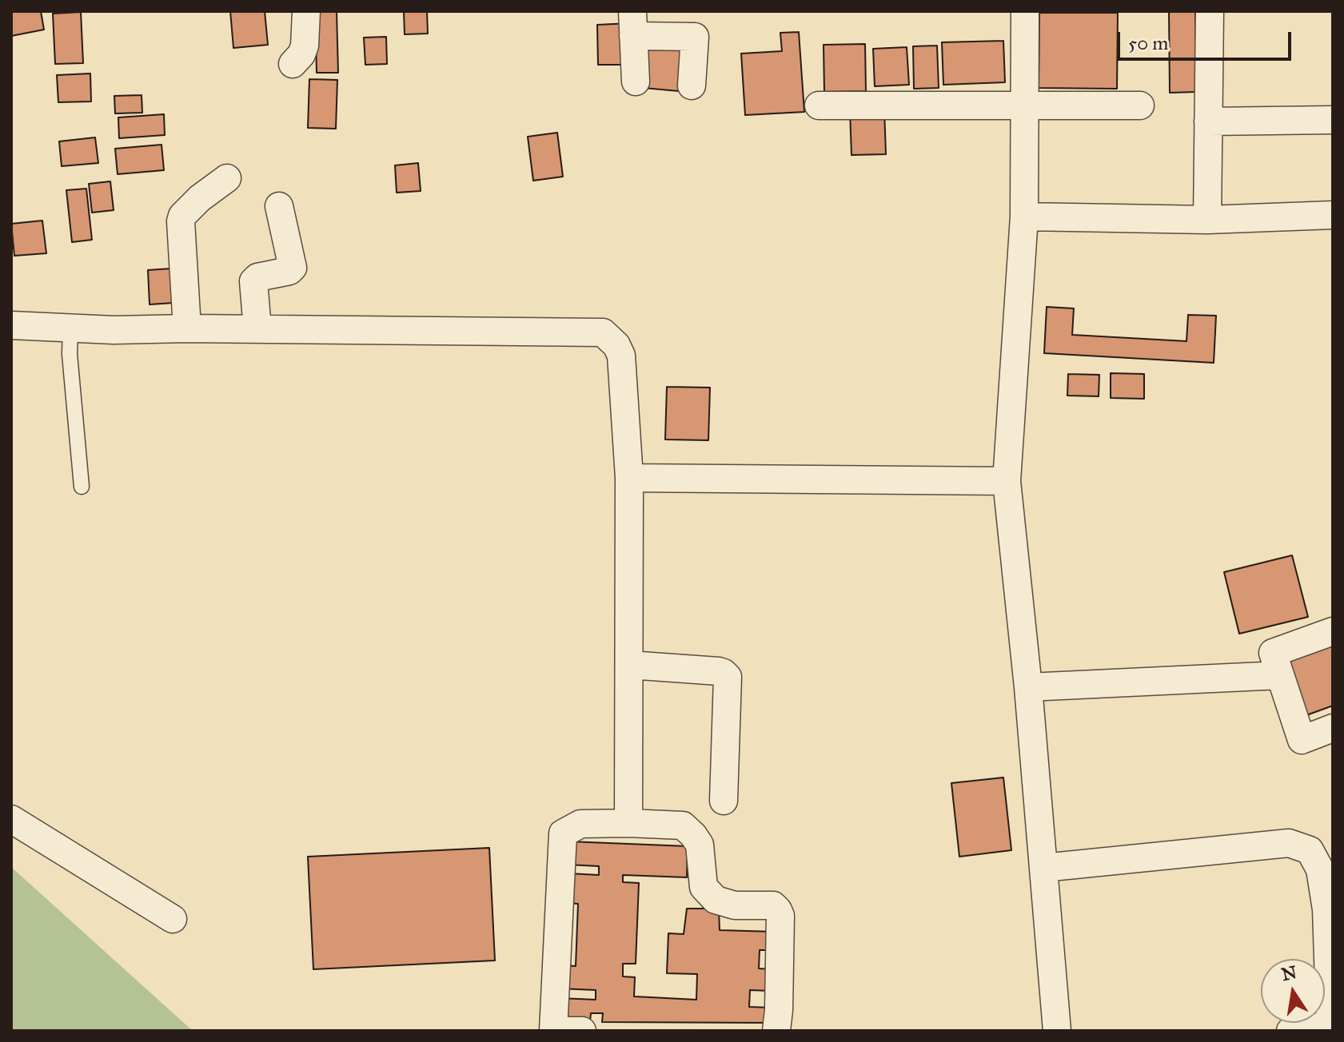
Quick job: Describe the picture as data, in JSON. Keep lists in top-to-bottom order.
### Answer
{
  "scale_bar": "50 m",
  "north": "top"
}
